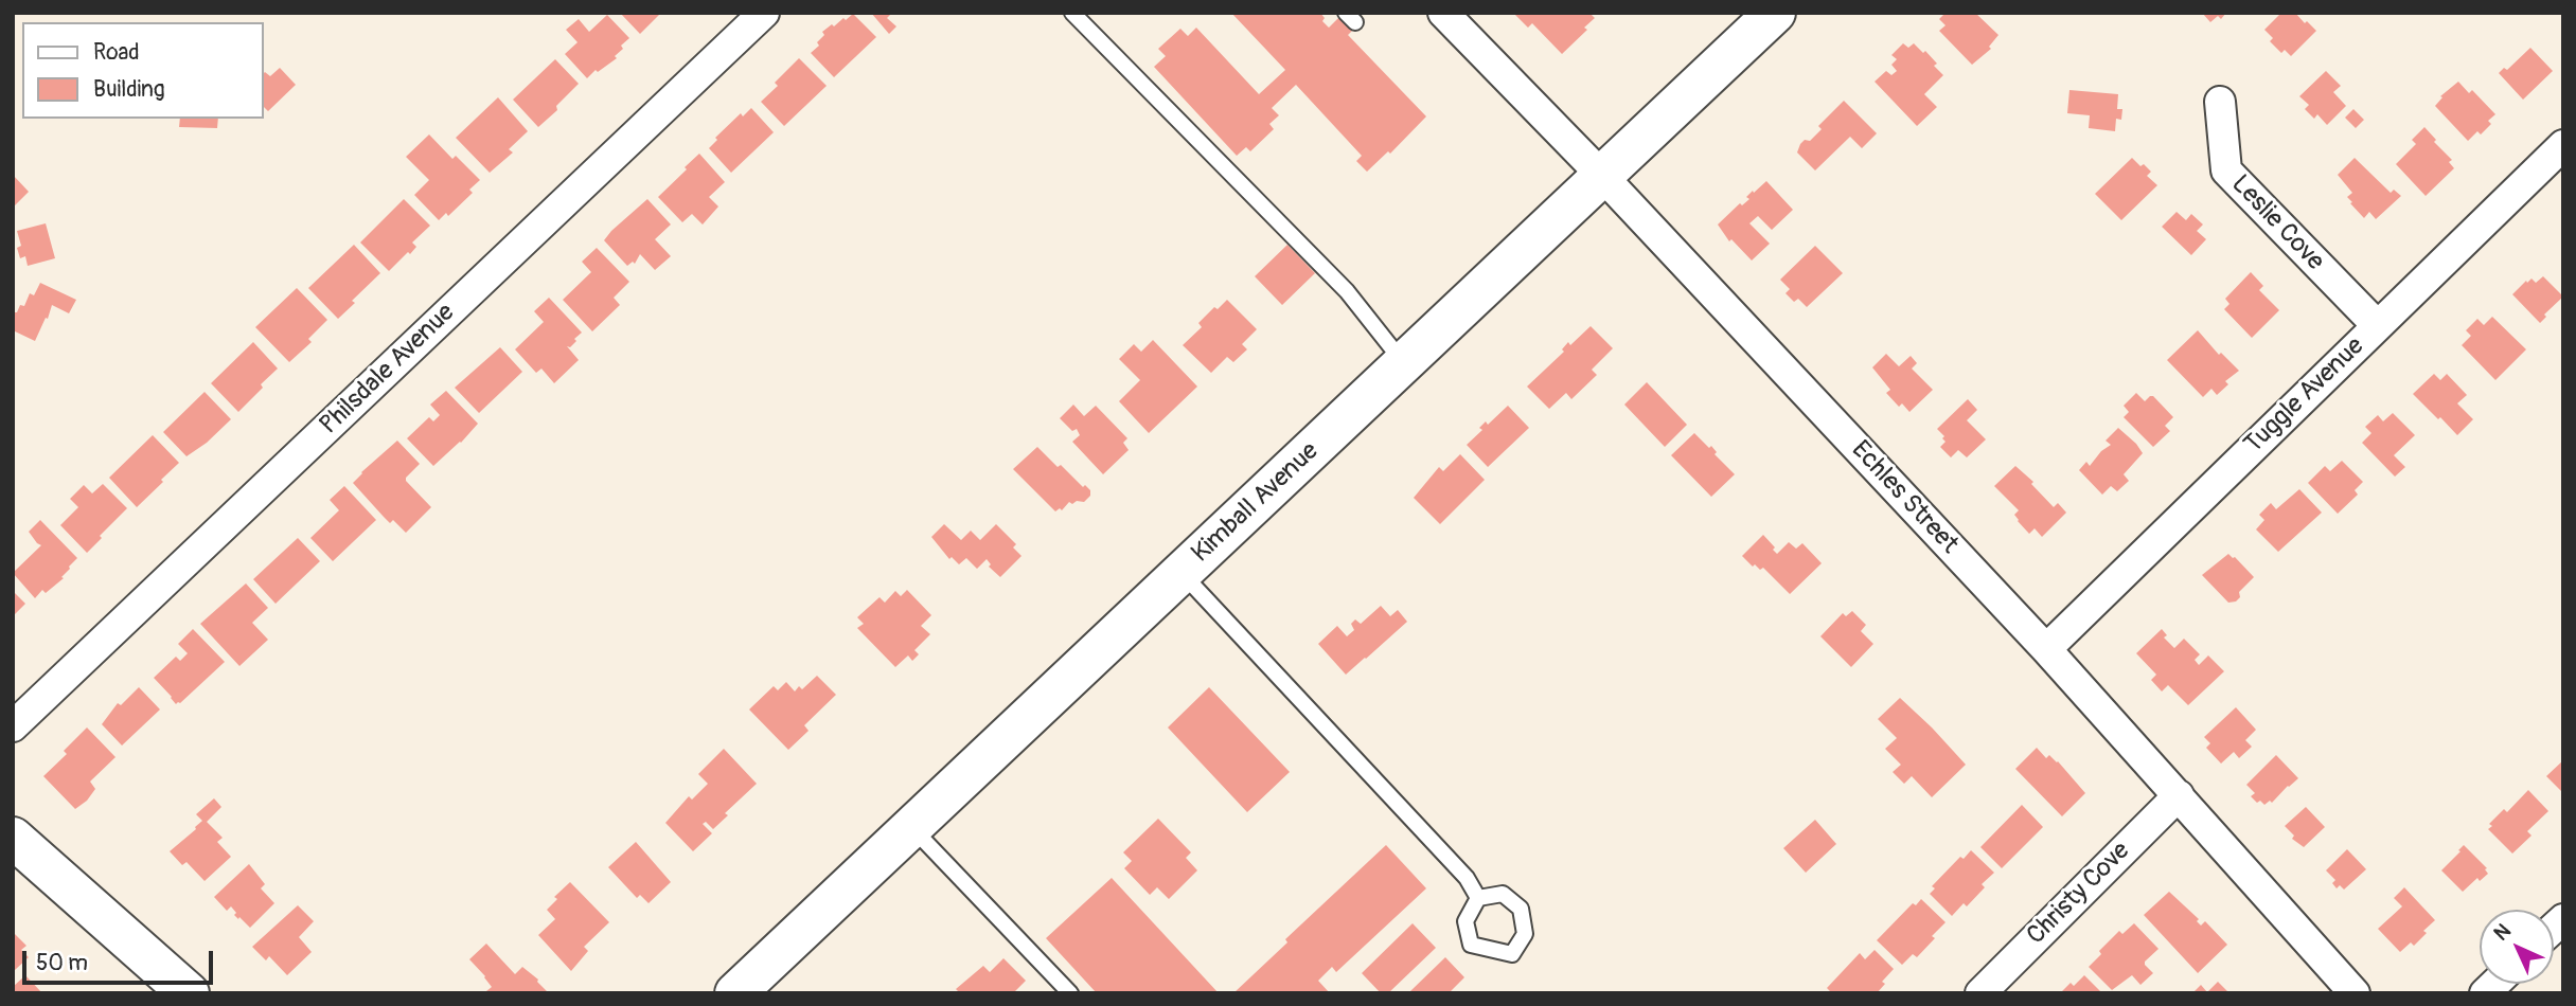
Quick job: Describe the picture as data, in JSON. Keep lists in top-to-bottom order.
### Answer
{
  "streets": {
    "main road": ["Kimball Avenue"],
    "street": [
      "Leslie Cove",
      "Philsdale Avenue",
      "Tuggle Avenue",
      "Echles Street",
      "Christy Cove"
    ]
  },
  "crossings": [
    ["Leslie Cove", "Tuggle Avenue"],
    ["Tuggle Avenue", "Echles Street"],
    ["Echles Street", "Kimball Avenue"],
    ["Echles Street", "Christy Cove"]
  ],
  "legend": ["Road", "Building"],
  "scale_bar": "50 m",
  "north": "top left"
}
